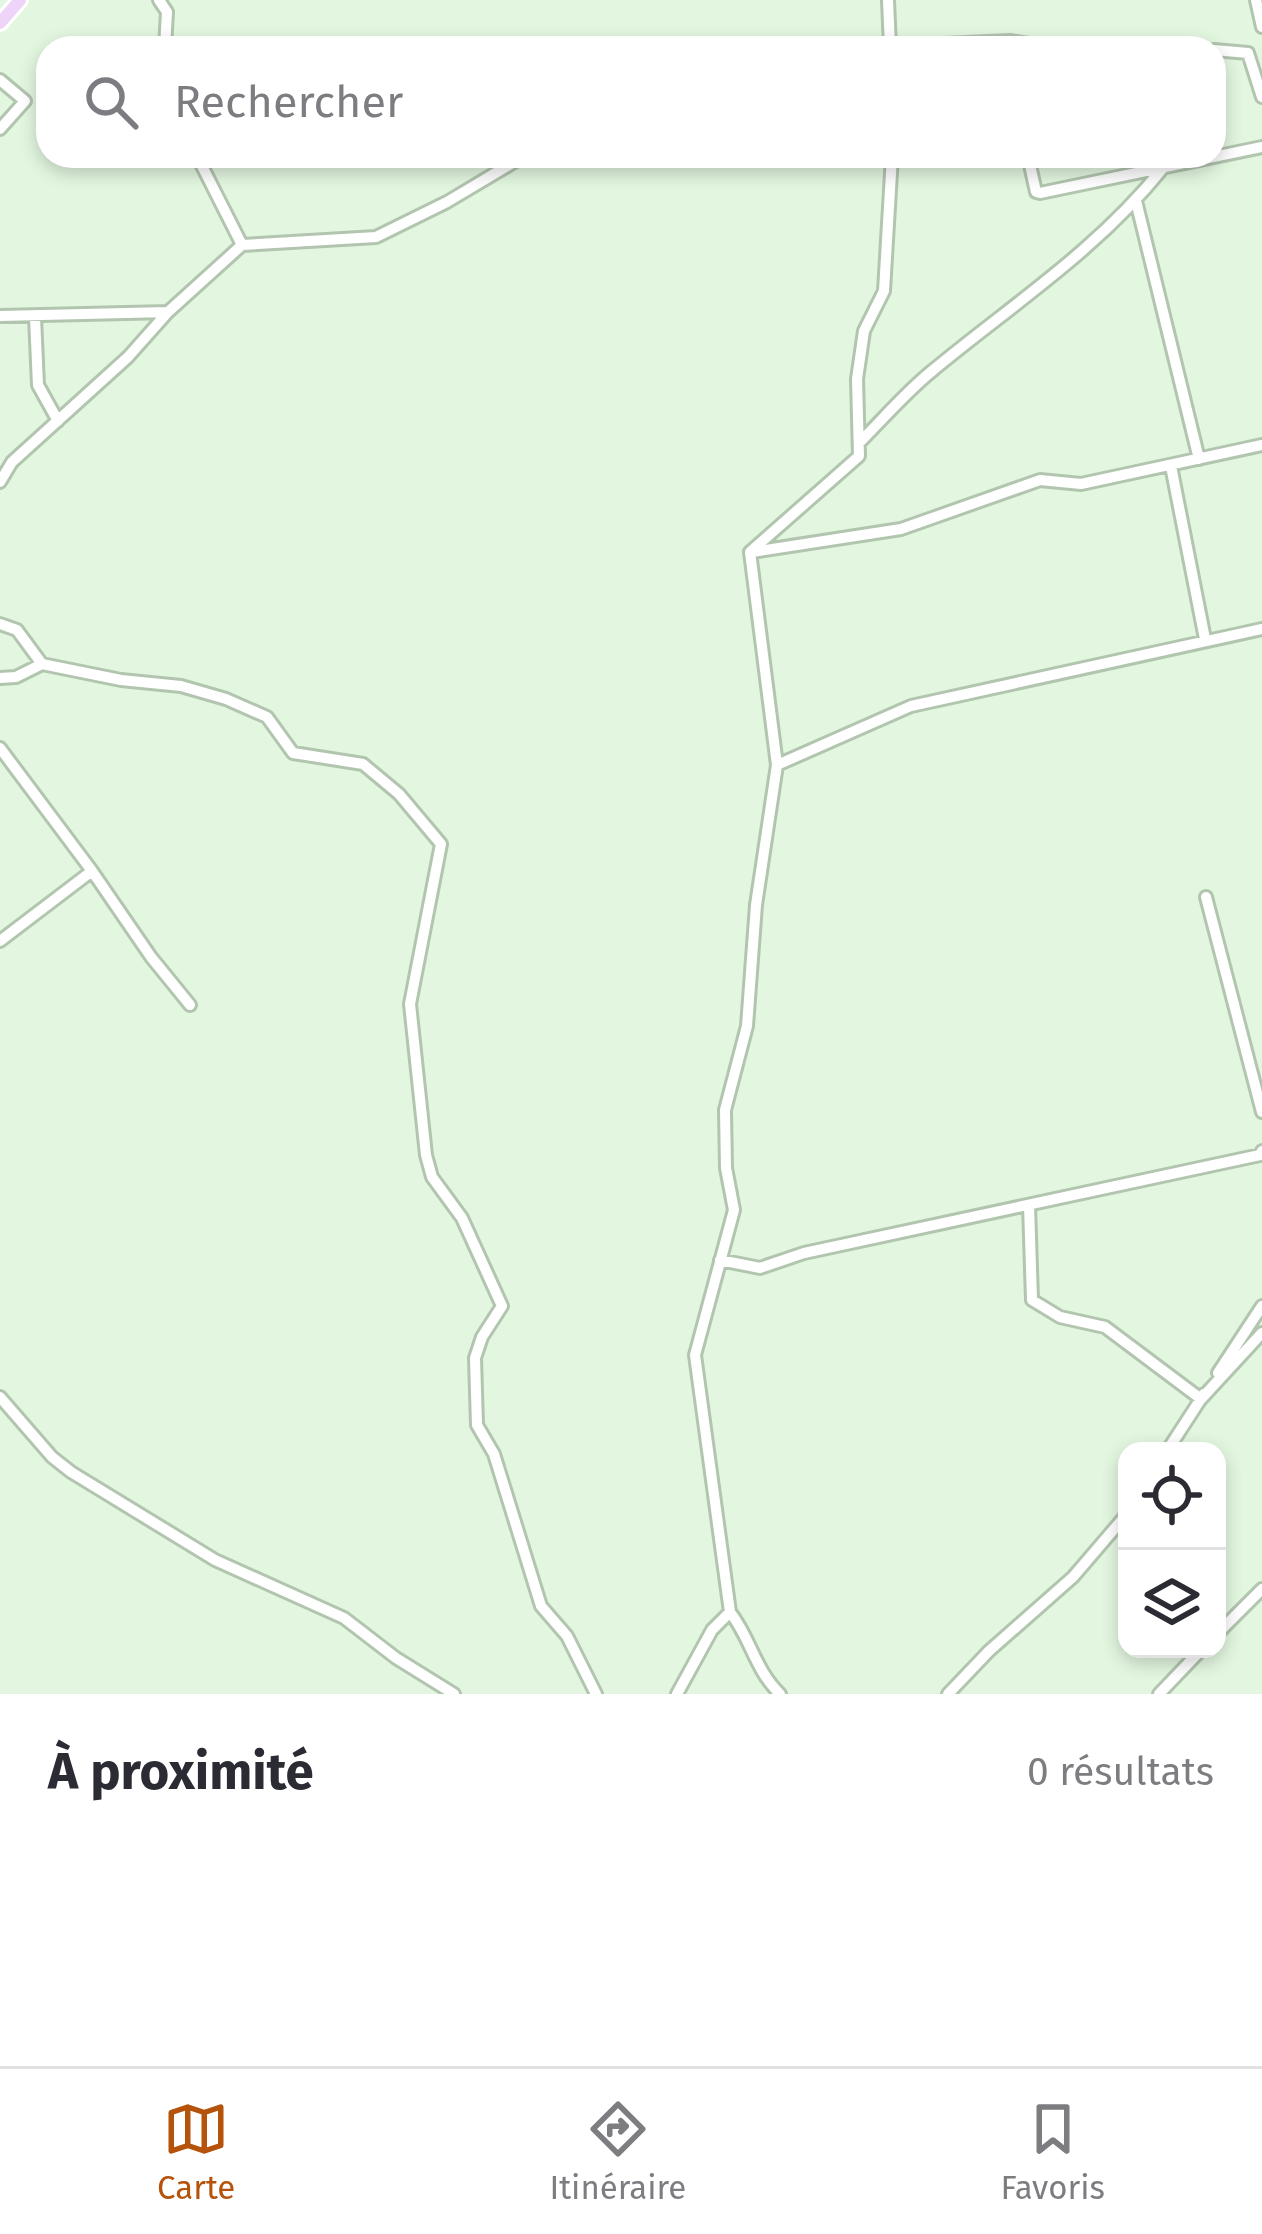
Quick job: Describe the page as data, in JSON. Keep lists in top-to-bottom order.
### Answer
{
  "page": {
    "search": "Rechercher",
    "heading": ["À proximité", "0 résultats"],
    "nav": ["Carte", "Itinéraire", "Favoris"]
  }
}
